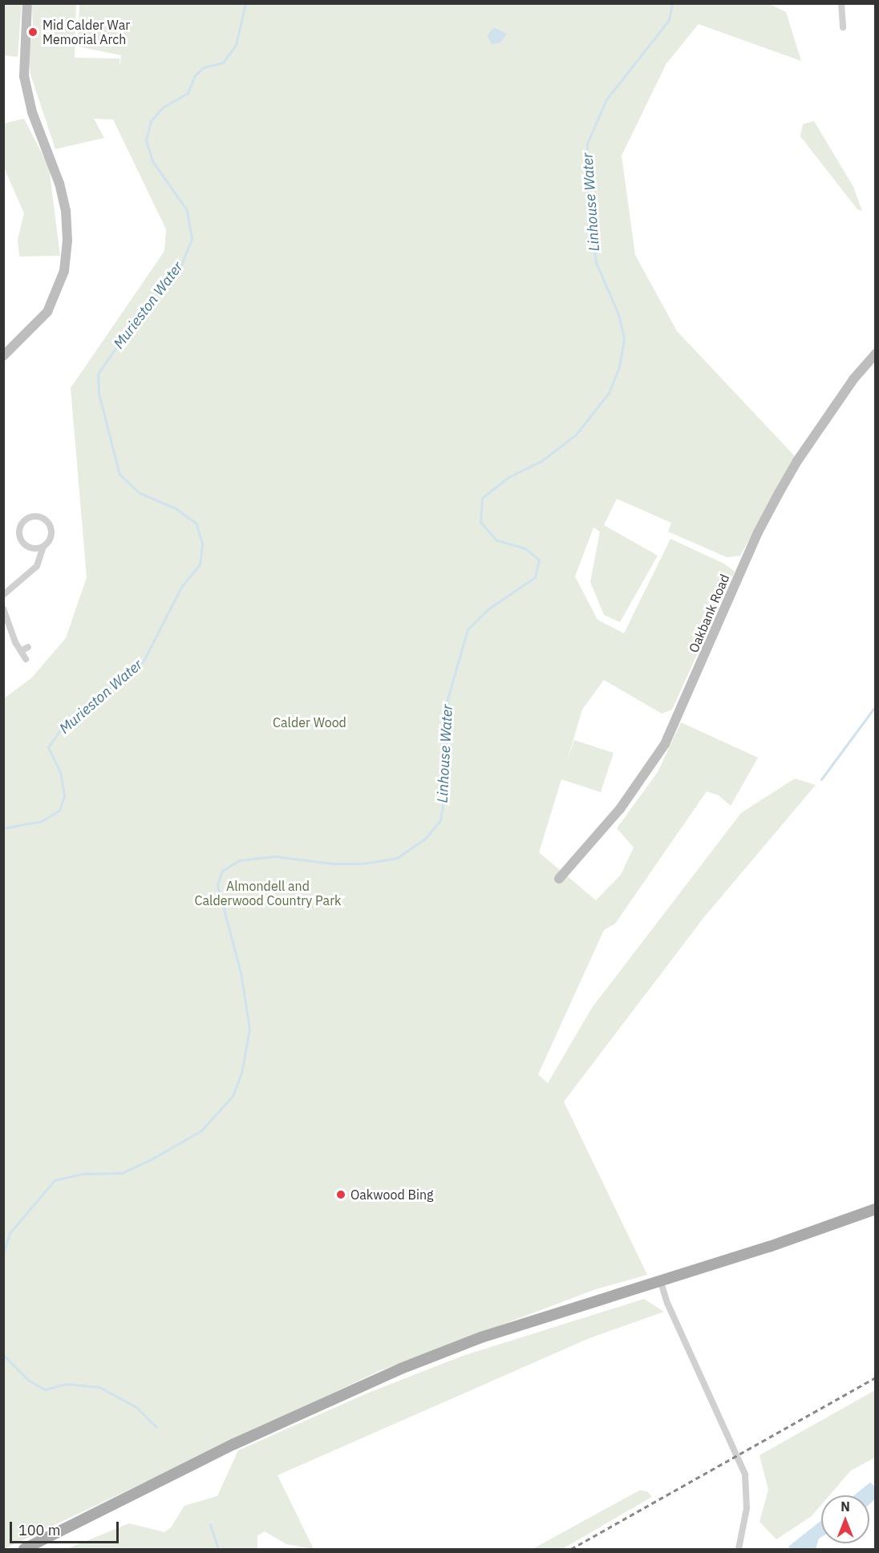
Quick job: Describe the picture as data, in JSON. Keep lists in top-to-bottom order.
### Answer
{
  "streets": {
    "street": ["Oakbank Road"]
  },
  "water": ["Linhouse Water", "Murieston Water"],
  "parks": ["Calder Wood", "Almondell and Calderwood Country Park"],
  "places": ["Mid Calder War Memorial Arch", "Oakwood Bing"],
  "scale_bar": "100 m",
  "north": "top"
}
